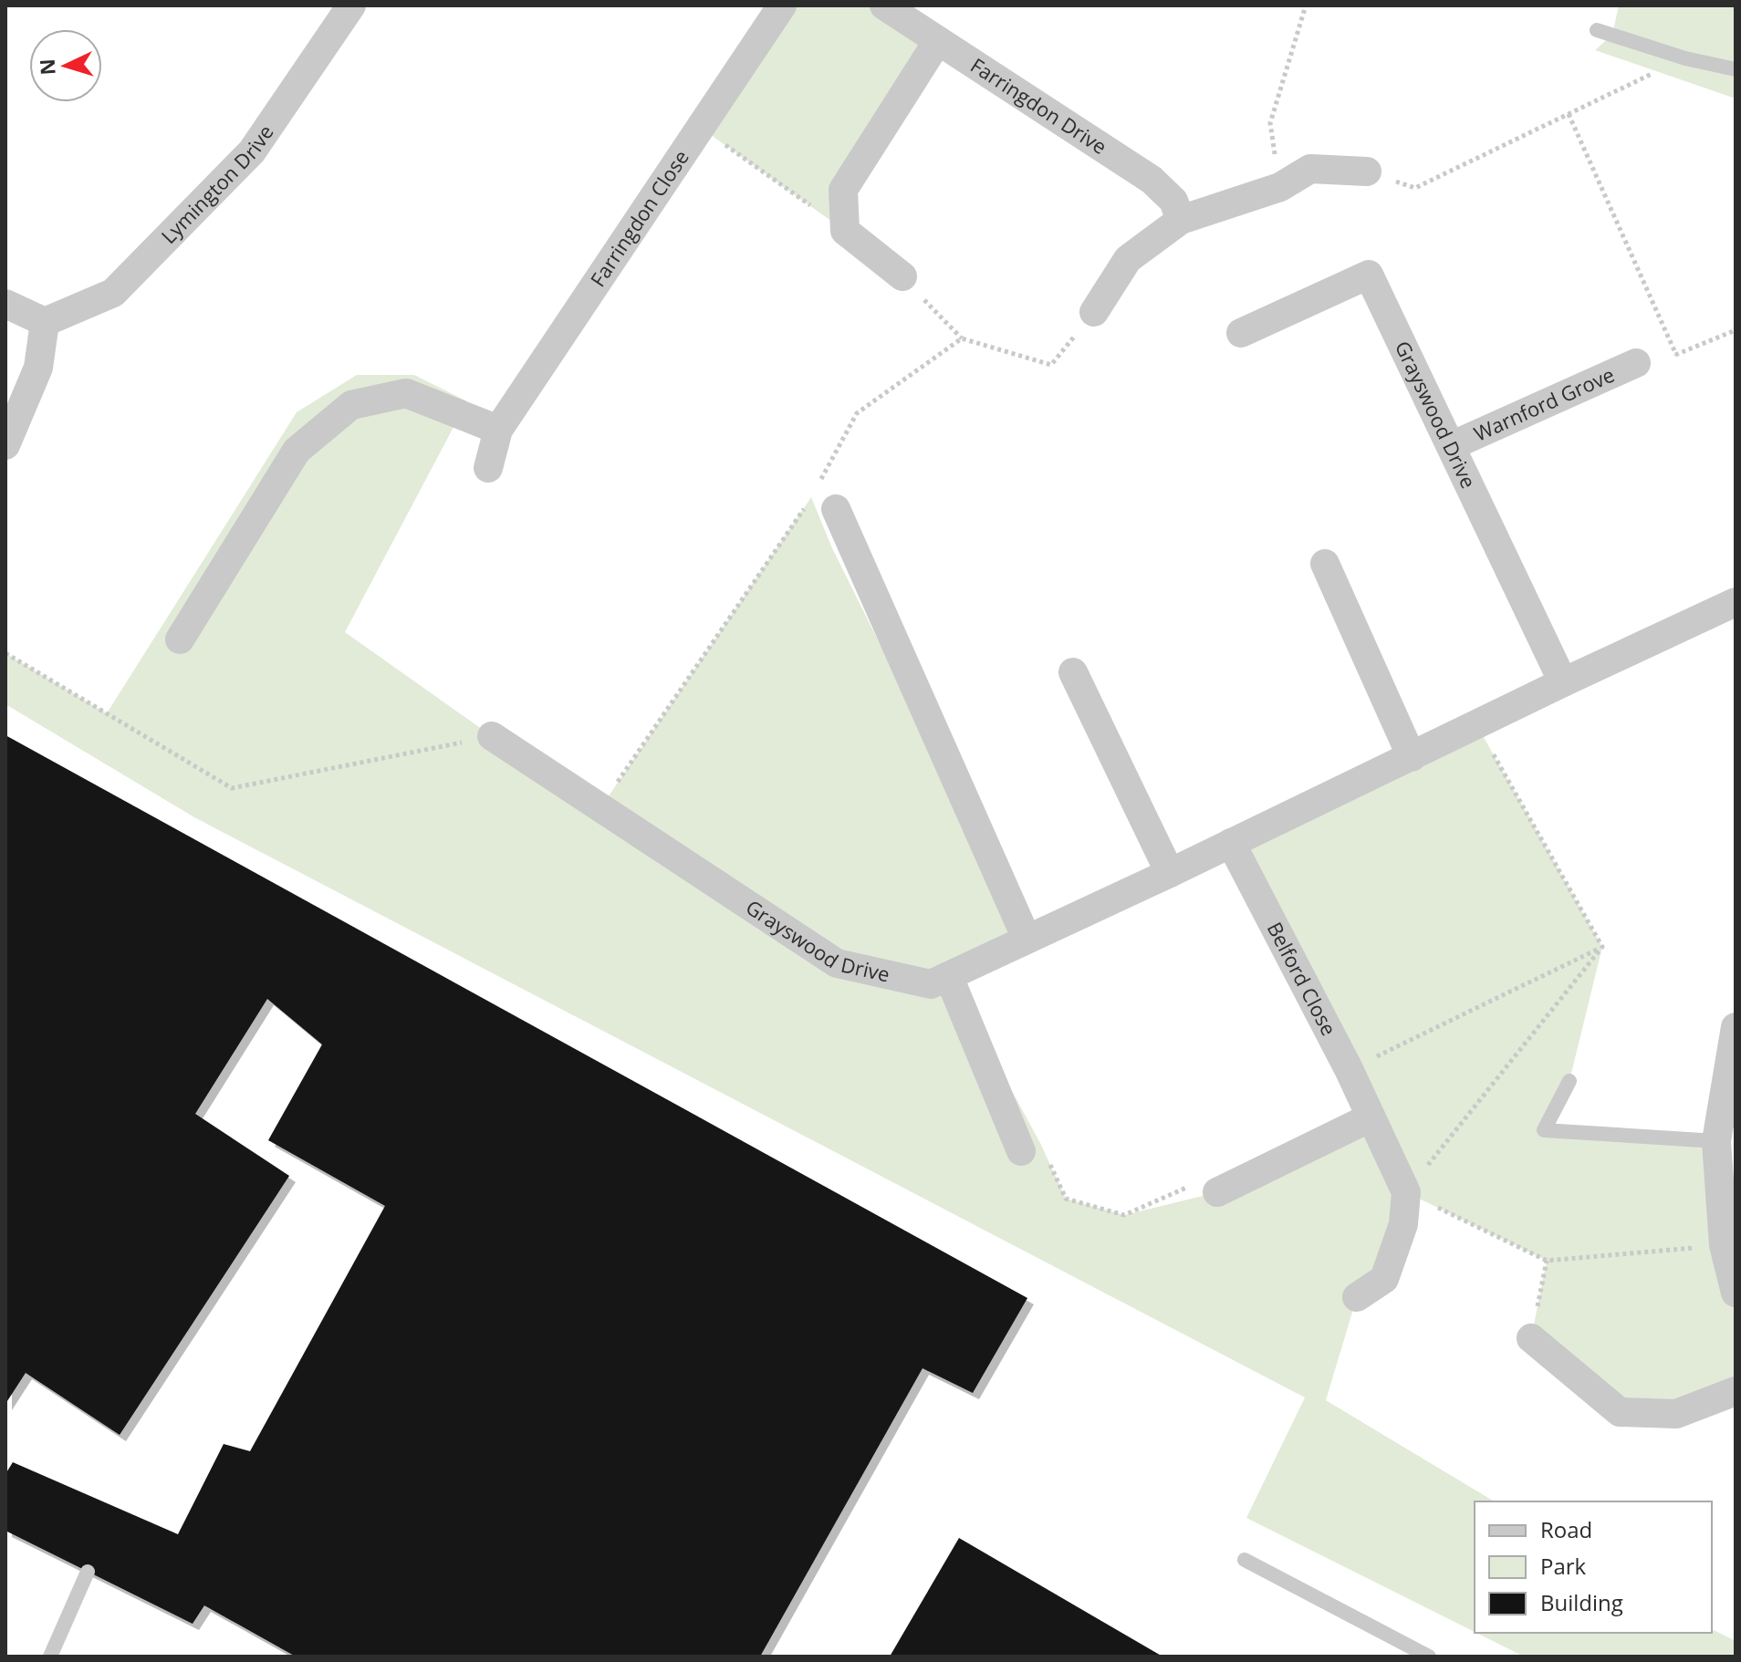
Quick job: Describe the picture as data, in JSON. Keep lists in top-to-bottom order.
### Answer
{
  "streets": {
    "street": [
      "Farringdon Drive",
      "Lymington Drive",
      "Farringdon Close",
      "Warnford Grove",
      "Grayswood Drive",
      "Belford Close"
    ]
  },
  "crossings": [
    ["Warnford Grove", "Grayswood Drive"],
    ["Grayswood Drive", "Belford Close"]
  ],
  "legend": ["Road", "Park", "Building"],
  "north": "left"
}
